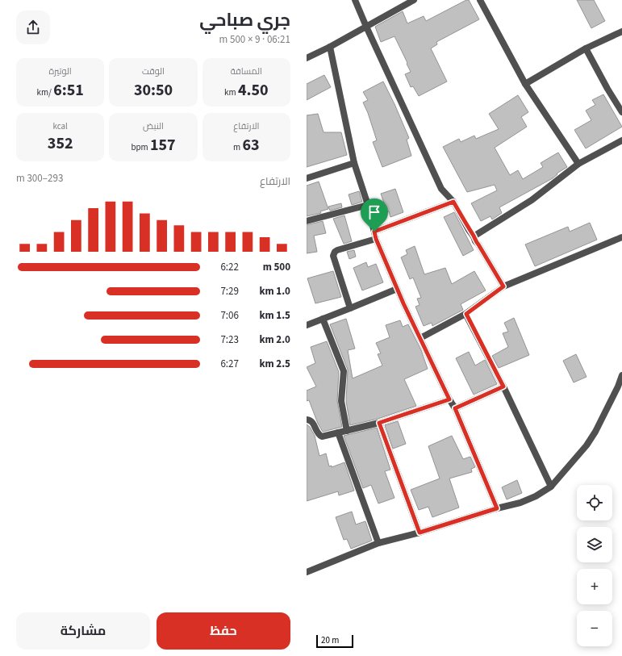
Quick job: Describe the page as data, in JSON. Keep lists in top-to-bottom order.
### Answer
{
  "scale_bar": "20 m",
  "page": {
    "heading": ["جري صباحي", "06:21 · 9 × 500 m"],
    "stats": [
      ["المسافة", "4.50 km"],
      ["الوقت", "30:50"],
      ["الوتيرة", "6:51 /km"],
      ["الارتفاع", "63 m"],
      ["النبض", "157 bpm"],
      ["kcal", "352"]
    ],
    "chart": ["الارتفاع", "293–300 m"],
    "list": [
      {
        "name": "500 m",
        "note": "6:22"
      },
      {
        "name": "1.0 km",
        "note": "7:29"
      },
      {
        "name": "1.5 km",
        "note": "7:06"
      },
      {
        "name": "2.0 km",
        "note": "7:23"
      },
      {
        "name": "2.5 km",
        "note": "6:27"
      }
    ],
    "map_buttons": ["+", "−"],
    "buttons": ["حفظ", "مشاركة"],
    "scale": "20 m"
  }
}
